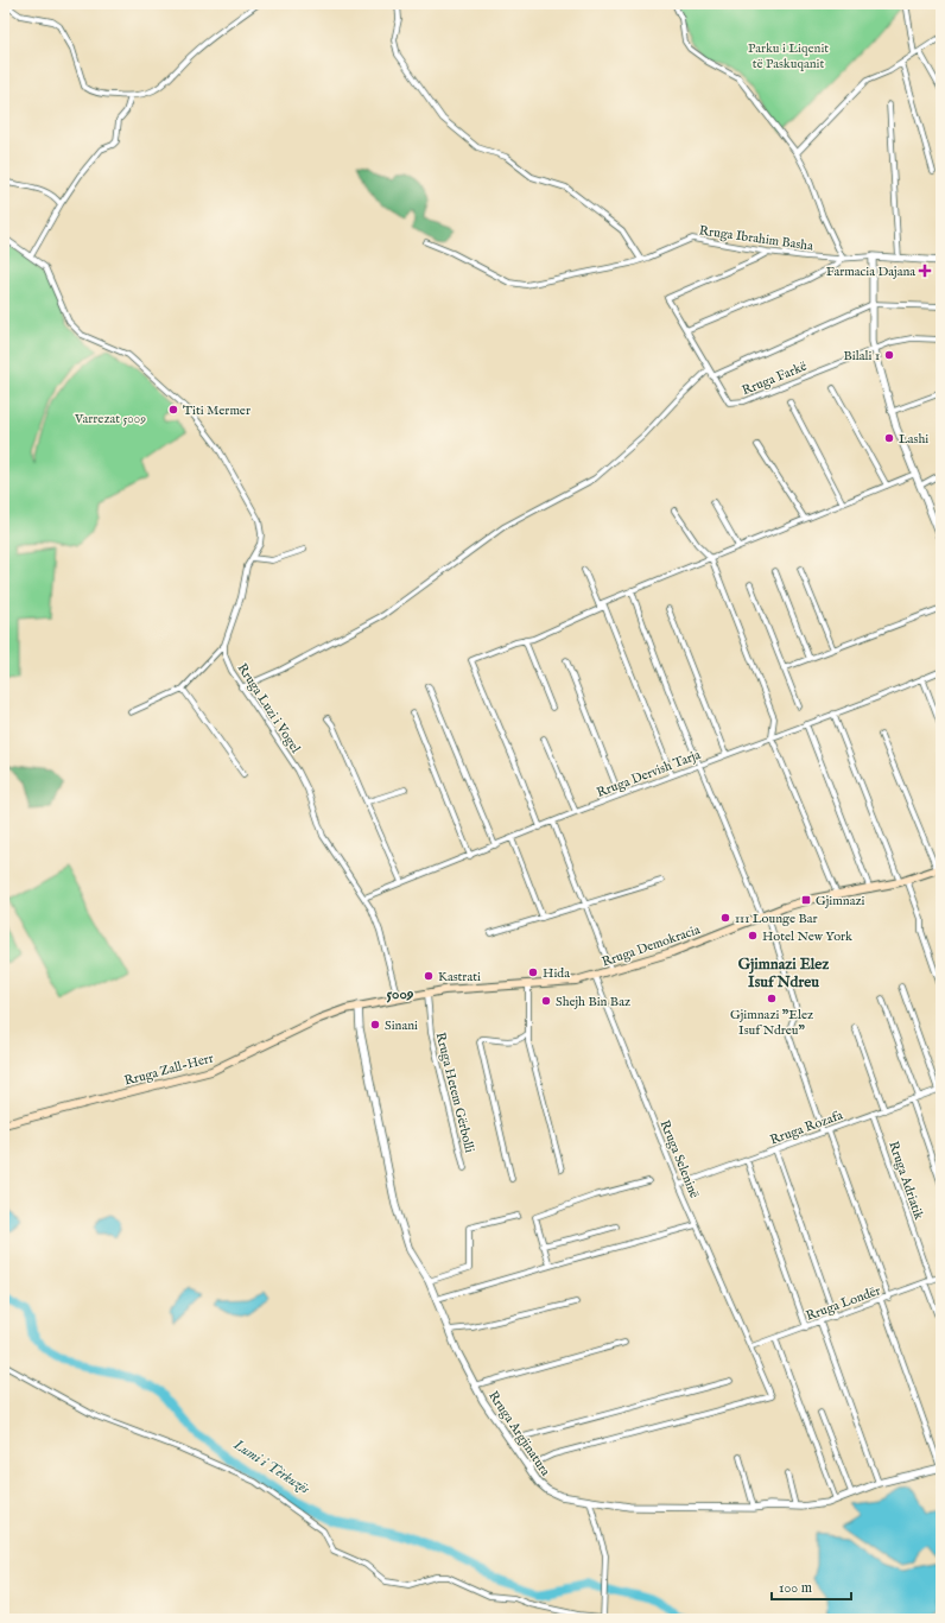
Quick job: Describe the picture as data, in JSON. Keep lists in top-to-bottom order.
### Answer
{
  "streets": {
    "main road": ["Rruga Demokracia", "Rruga Zall-Herr"],
    "street": [
      "Rruga Ibrahim Basha",
      "Rruga Farkë",
      "Rruga Luzi i Vogel",
      "Rruga Dervish Tarja",
      "Rruga Hetem Gërbolli",
      "Rruga Rozafa",
      "Rruga Seleninë",
      "Rruga Adriatik",
      "Rruga Londër",
      "Rruga Argjinatura"
    ]
  },
  "crossings": [
    ["Rruga Ibrahim Basha", "Rruga Farkë"],
    ["Rruga Luzi i Vogel", "Rruga Dervish Tarja"],
    ["Rruga Luzi i Vogel", "Rruga Demokracia"],
    ["Rruga Demokracia", "Rruga Zall-Herr"],
    ["Rruga Demokracia", "Rruga Hetem Gërbolli"],
    ["Rruga Demokracia", "Rruga Seleninë"],
    ["Rruga Demokracia", "Rruga Argjinatura"],
    ["Rruga Zall-Herr", "Rruga Argjinatura"],
    ["Rruga Rozafa", "Rruga Seleninë"],
    ["Rruga Rozafa", "Rruga Adriatik"],
    ["Rruga Seleninë", "Rruga Londër"],
    ["Rruga Seleninë", "Rruga Argjinatura"],
    ["Rruga Adriatik", "Rruga Londër"]
  ],
  "districts": ["Gjimnazi Elez Isuf Ndreu", "5009"],
  "water": ["Lumi i Tërkuzës"],
  "parks": ["Parku i Liqenit të Paskuqanit", "Varrezat 5009"],
  "places": {
    "health": ["Farmacia Dajana"],
    "other": [
      "Bilali 1",
      "Titi Mermer",
      "Lashi",
      "111 Lounge Bar",
      "Hotel New York",
      "Hida",
      "Kastrati",
      "Gjimnazi \"Elez Isuf Ndreu\"",
      "Shejh Bin Baz",
      "Sinani"
    ],
    "transit": ["Gjimnazi"]
  },
  "scale_bar": "100 m"
}
